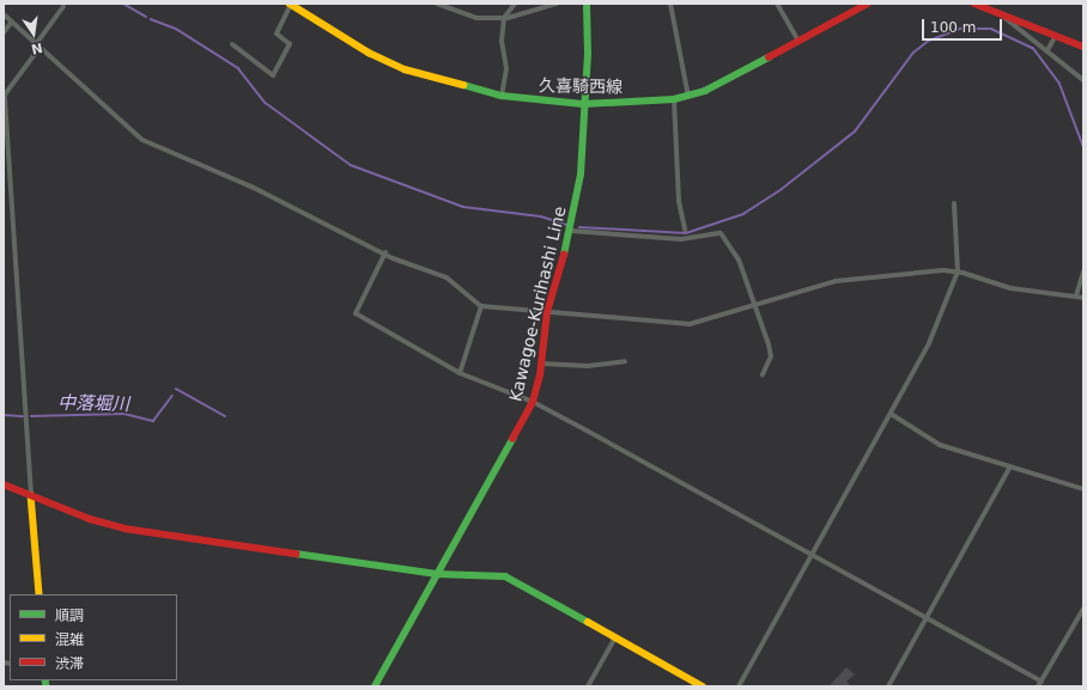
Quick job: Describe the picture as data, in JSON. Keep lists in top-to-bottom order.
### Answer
{
  "streets": {
    "main road": ["久喜騎西線", "Kawagoe-Kurihashi Line"]
  },
  "crossings": [
    ["久喜騎西線", "Kawagoe-Kurihashi Line"]
  ],
  "water": ["中落堀川"],
  "legend": ["順調", "混雑", "渋滞"],
  "scale_bar": "100 m",
  "north": "bottom"
}
